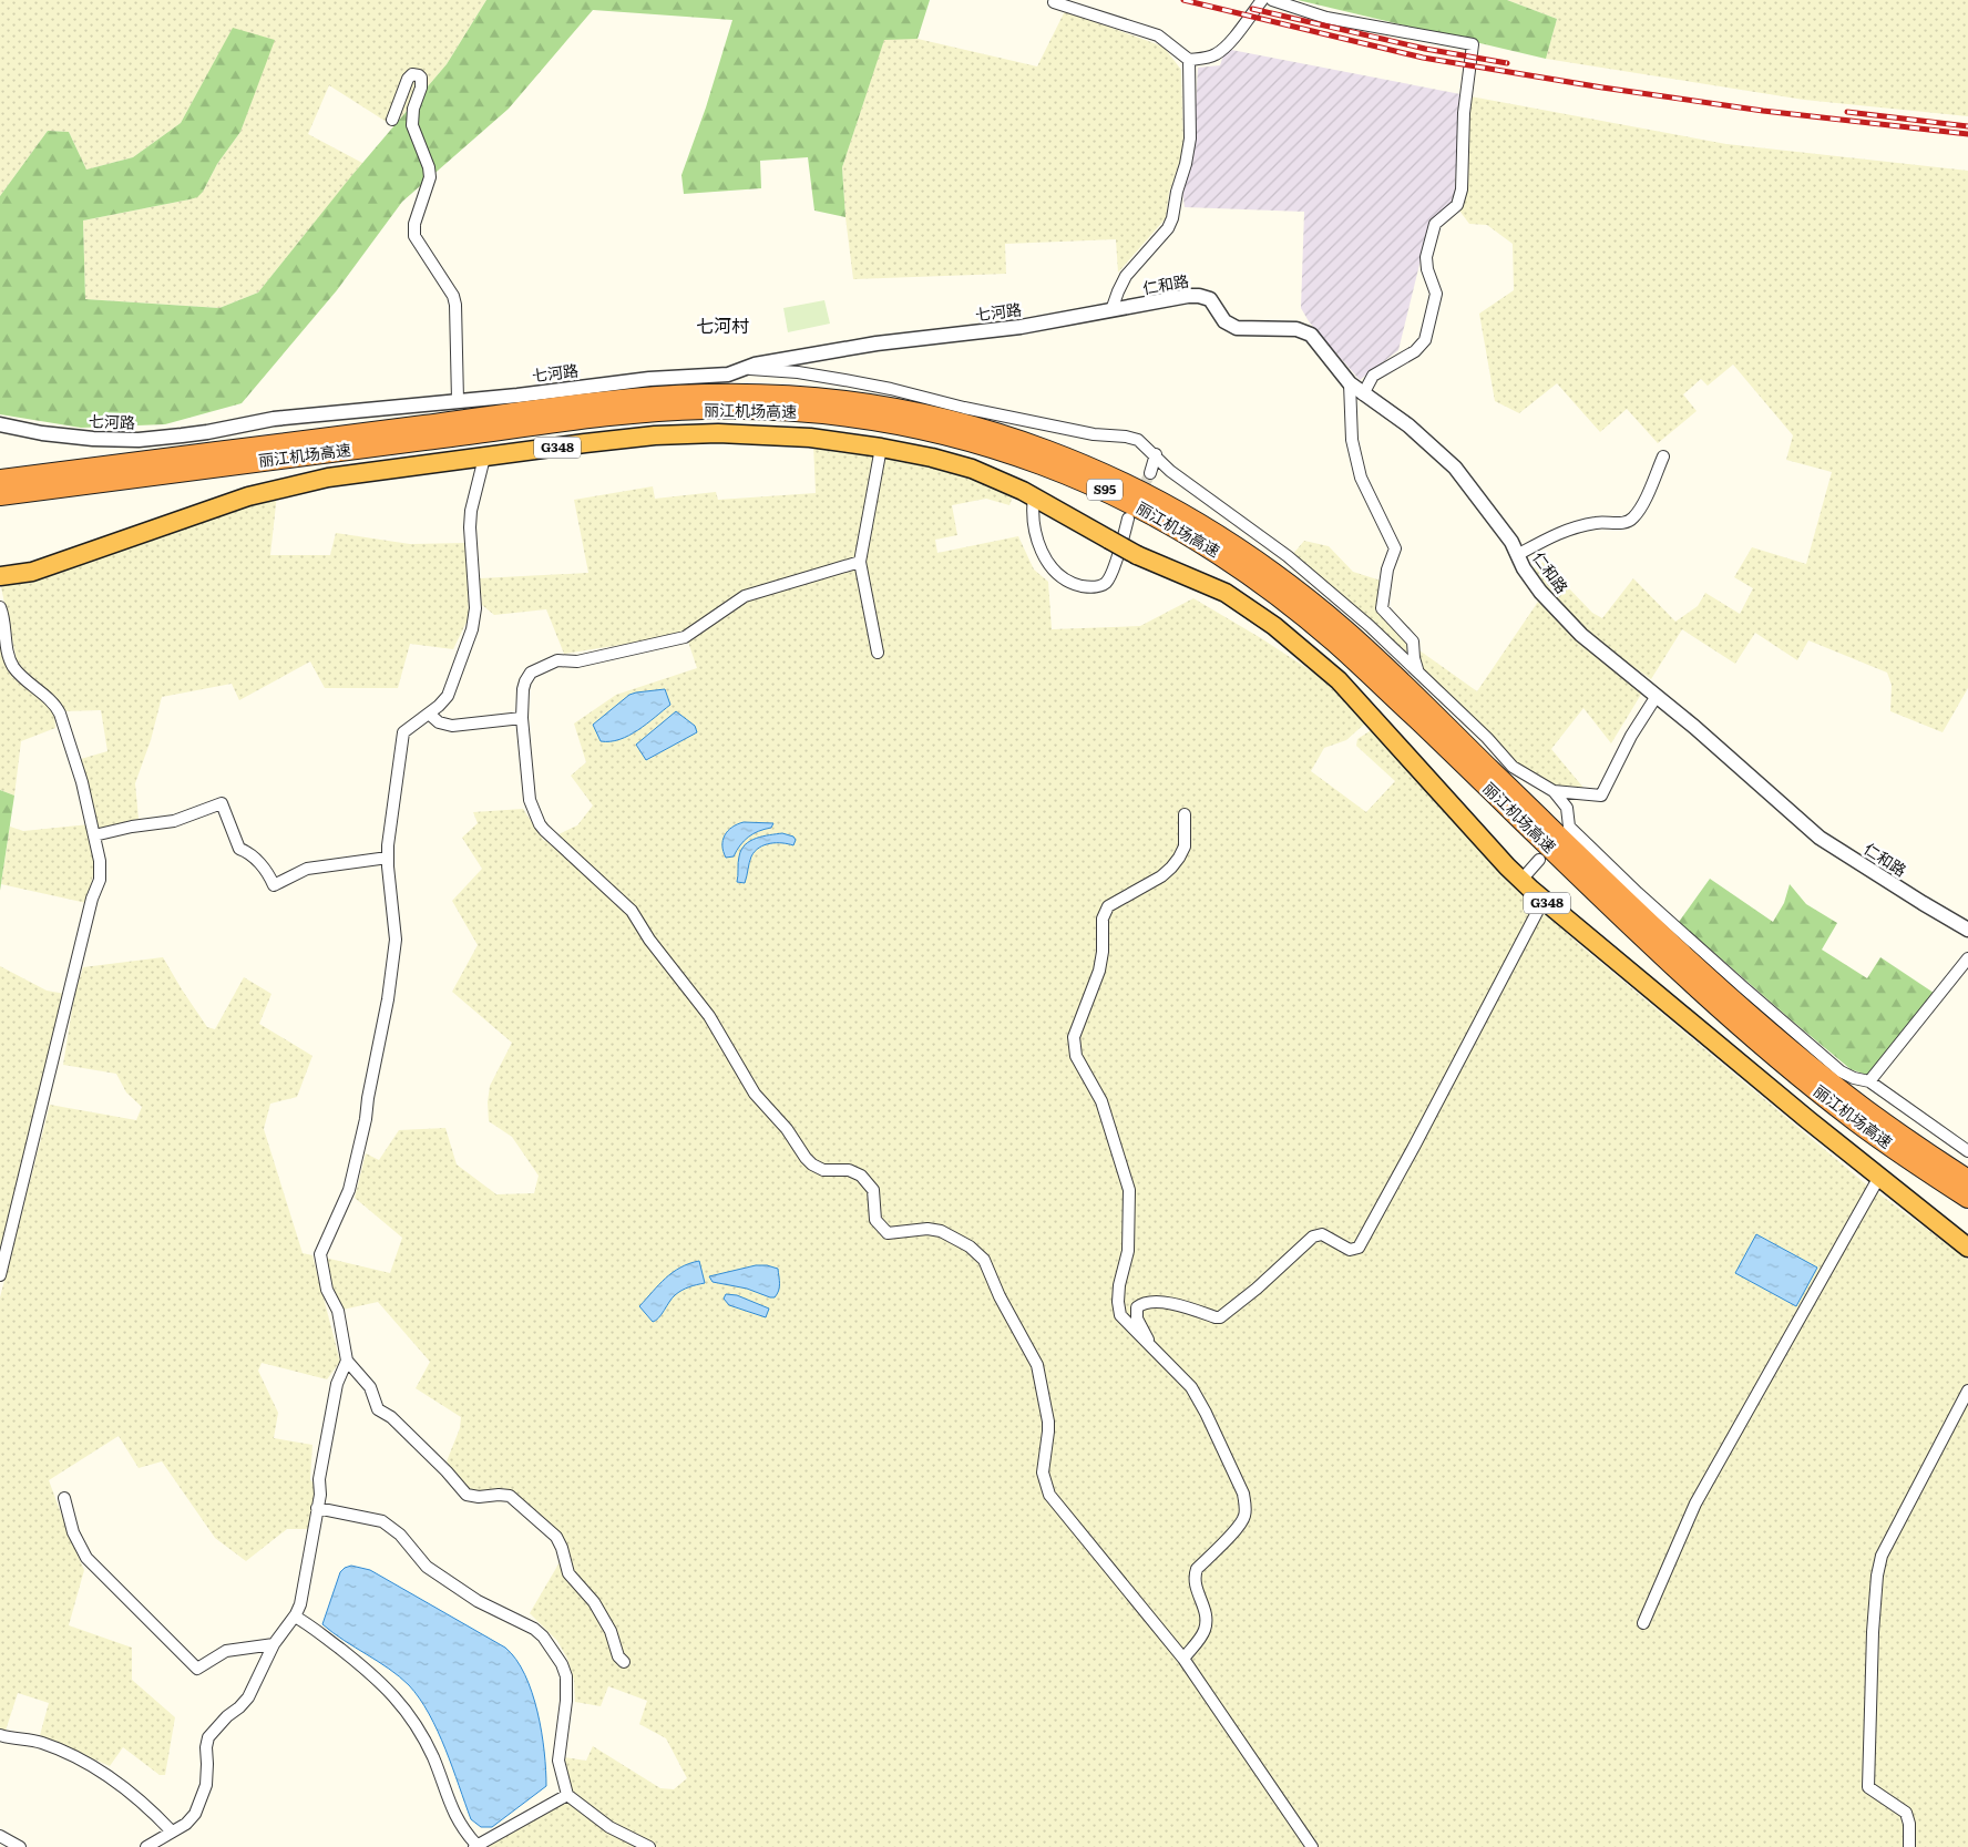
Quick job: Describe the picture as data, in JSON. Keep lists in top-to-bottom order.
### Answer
{
  "streets": {
    "highway": ["丽江机场高速", "G348", "S95"],
    "street": ["仁和路", "七河路"]
  },
  "crossings": [
    ["仁和路", "七河路"]
  ],
  "districts": ["七河村"]
}
